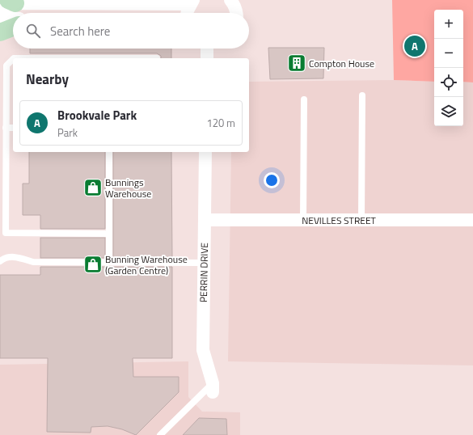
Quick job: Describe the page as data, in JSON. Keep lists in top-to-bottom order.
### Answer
{
  "streets": {
    "street": ["NEVILLES STREET", "PERRIN DRIVE"]
  },
  "crossings": [
    ["NEVILLES STREET", "PERRIN DRIVE"]
  ],
  "places": {
    "building": ["Compton House"],
    "shop": ["Bunnings Warehouse", "Bunning Warehouse (Garden Centre)"]
  },
  "page": {
    "map_buttons": ["+", "−"],
    "search": "Search here",
    "pins": "A",
    "heading": "Nearby",
    "list": [
      {
        "mark": "A",
        "name": "Brookvale Park",
        "note": "Park",
        "value": "120 m"
      }
    ]
  }
}
